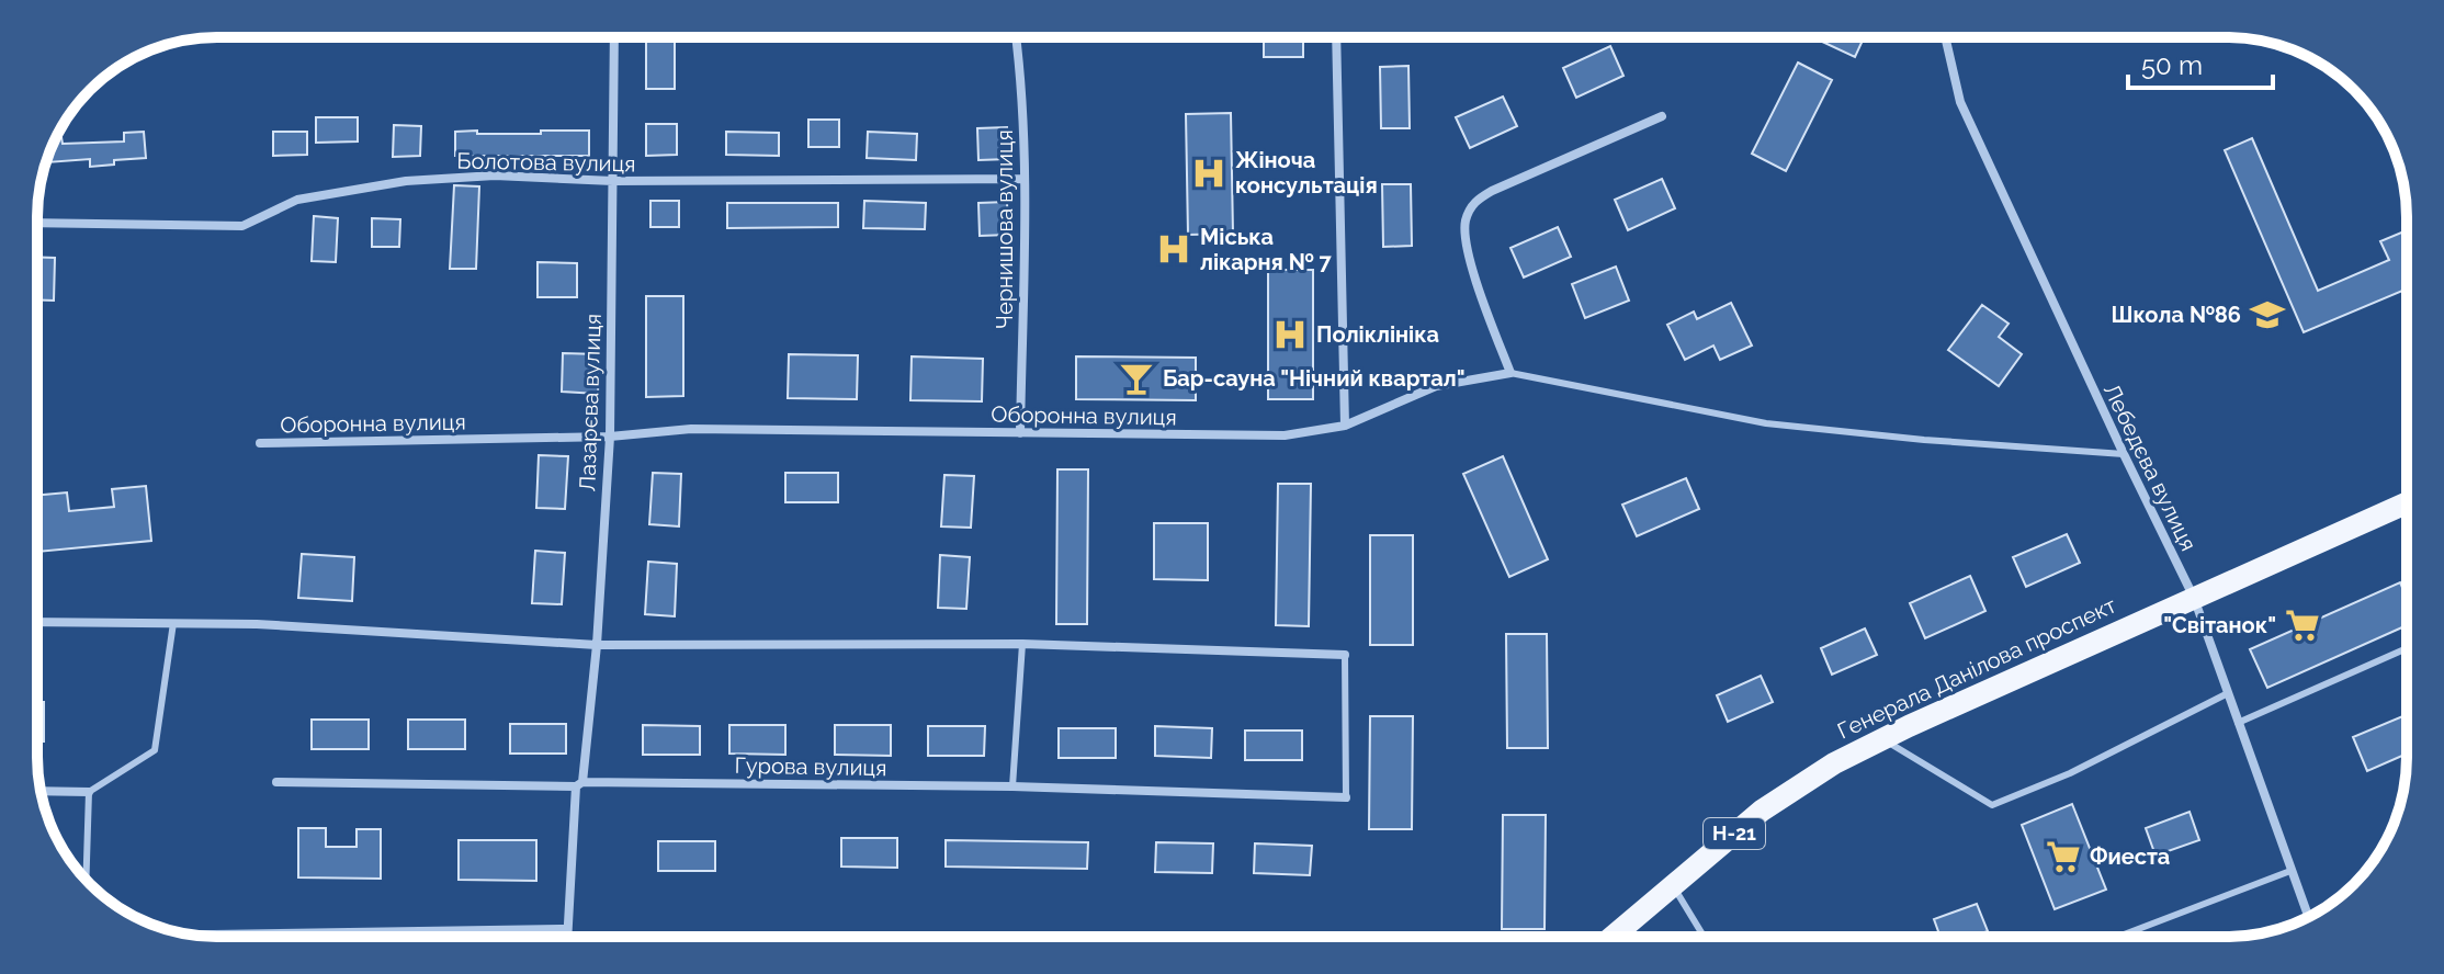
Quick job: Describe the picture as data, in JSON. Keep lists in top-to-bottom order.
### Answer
{
  "streets": {
    "main road": ["Генерала Данілова проспект", "Н-21"],
    "street": [
      "Болотова вулиця",
      "Чернишова вулиця",
      "Лазарєва вулиця",
      "Оборонна вулиця",
      "Лебедєва вулиця",
      "Гурова вулиця"
    ]
  },
  "crossings": [
    ["Болотова вулиця", "Чернишова вулиця"],
    ["Болотова вулиця", "Лазарєва вулиця"],
    ["Чернишова вулиця", "Оборонна вулиця"],
    ["Лазарєва вулиця", "Оборонна вулиця"],
    ["Лазарєва вулиця", "Гурова вулиця"],
    ["Лебедєва вулиця", "Генерала Данілова проспект"]
  ],
  "places": {
    "hospital": ["Жіноча консультація", "Міська лікарня № 7", "Поліклініка"],
    "school or university": ["Школа №86"],
    "bar": ["Бар-сауна \"Нічний квартал\""],
    "supermarket": ["\"Світанок\"", "Фиеста"]
  },
  "scale_bar": "50 m"
}
